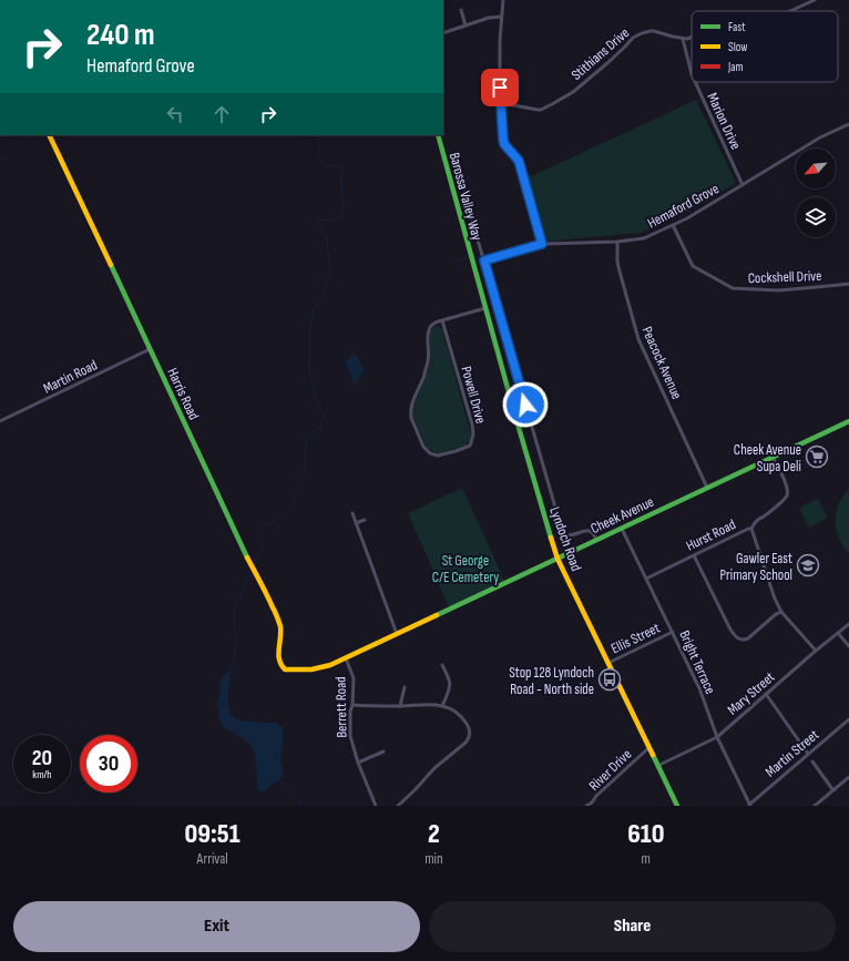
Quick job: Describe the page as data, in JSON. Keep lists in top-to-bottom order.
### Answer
{
  "streets": {
    "street": [
      "Stithians Drive",
      "Marion Drive",
      "Barossa Valley Way",
      "Hemaford Grove",
      "Cockshell Drive",
      "Peacock Avenue",
      "Martin Road",
      "Harris Road",
      "Powell Drive",
      "Cheek Avenue",
      "Hurst Road",
      "Lyndoch Road",
      "Ellis Street",
      "Bright Terrace",
      "Mary Street",
      "Berrett Road",
      "Martin Street",
      "River Drive"
    ]
  },
  "crossings": [
    ["Stithians Drive", "Marion Drive"],
    ["Marion Drive", "Hemaford Grove"],
    ["Barossa Valley Way", "Lyndoch Road"],
    ["Hemaford Grove", "Cockshell Drive"],
    ["Hemaford Grove", "Peacock Avenue"],
    ["Peacock Avenue", "Cheek Avenue"],
    ["Martin Road", "Harris Road"],
    ["Harris Road", "Cheek Avenue"],
    ["Powell Drive", "Lyndoch Road"],
    ["Cheek Avenue", "Hurst Road"],
    ["Cheek Avenue", "Lyndoch Road"],
    ["Cheek Avenue", "Bright Terrace"],
    ["Cheek Avenue", "Berrett Road"],
    ["Hurst Road", "Bright Terrace"],
    ["Lyndoch Road", "Ellis Street"],
    ["Lyndoch Road", "Mary Street"],
    ["Lyndoch Road", "River Drive"],
    ["Ellis Street", "Bright Terrace"],
    ["Bright Terrace", "Mary Street"],
    ["Bright Terrace", "Martin Street"]
  ],
  "parks": ["St George C/E Cemetery"],
  "places": {
    "supermarket": ["Cheek Avenue Supa Deli"],
    "school or university": ["Gawler East Primary School"],
    "bus stop": ["Stop 128 Lyndoch Road - North side"]
  },
  "legend": ["Fast", "Slow", "Jam"],
  "north": "bottom left",
  "page": {
    "turn": ["240 m", "Hemaford Grove"],
    "speed": "20 km/h",
    "limit": "30",
    "eta": [
      "09:51",
      "Arrival",
      "2",
      "min",
      "610",
      "m"
    ],
    "buttons": ["Exit", "Share"]
  }
}
